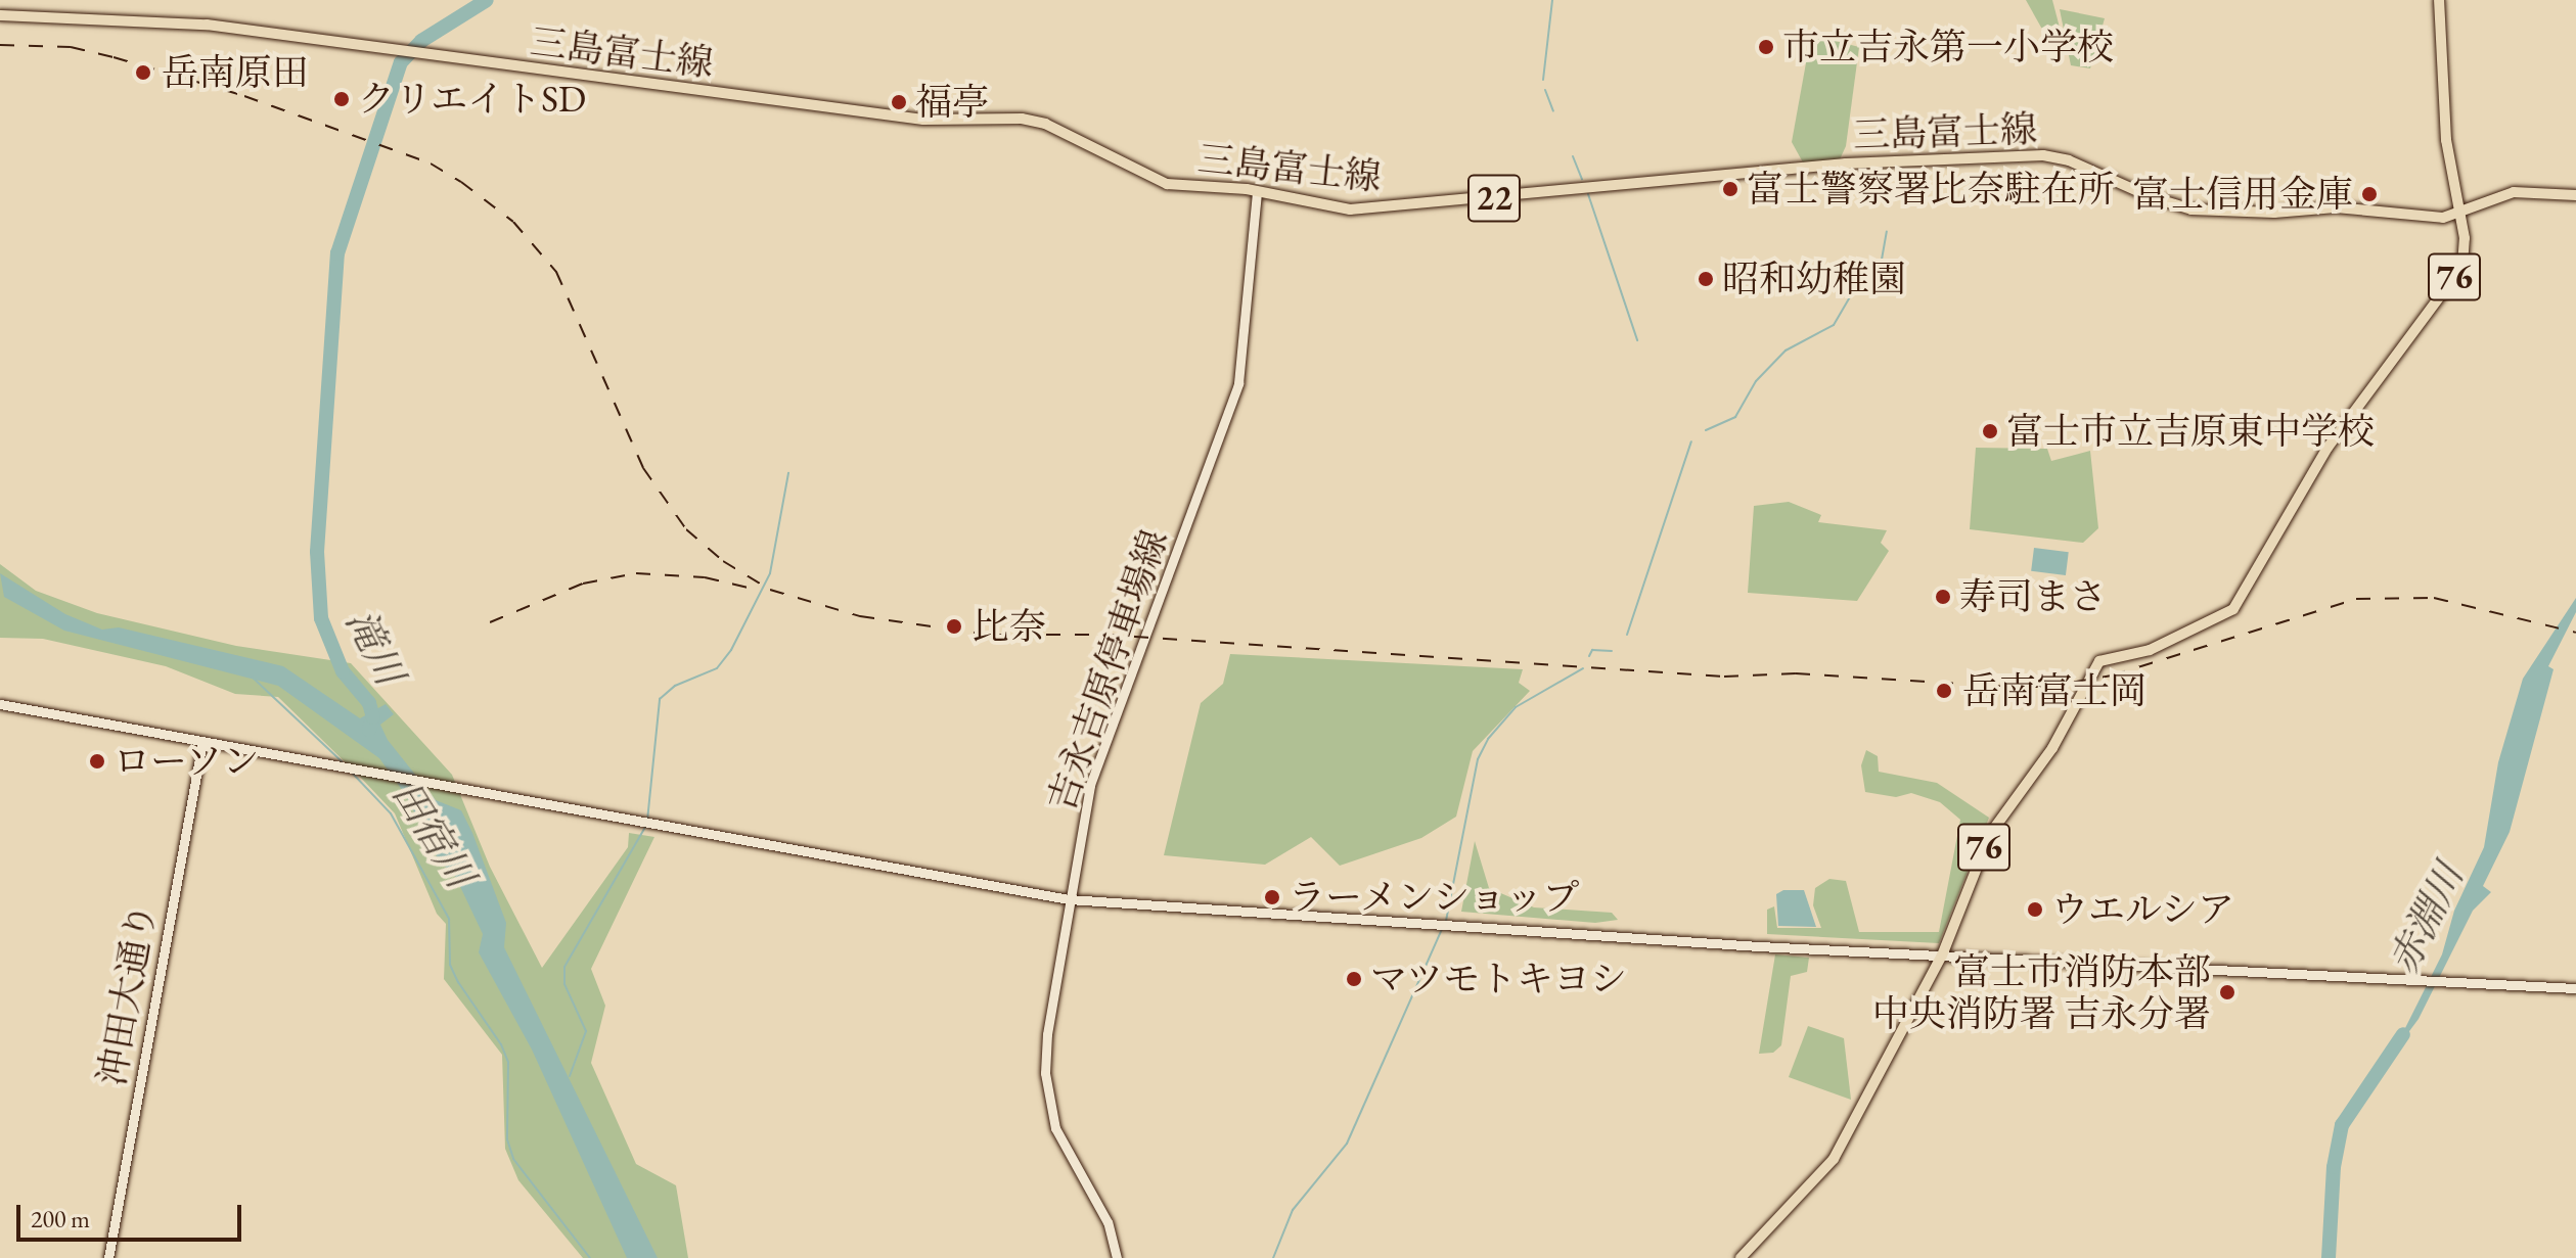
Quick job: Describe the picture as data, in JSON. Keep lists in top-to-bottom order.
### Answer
{
  "streets": {
    "main road": ["三島富士線", "22", "76"],
    "street": ["吉永吉原停車場線", "沖田大通り"]
  },
  "crossings": [
    ["三島富士線", "76"],
    ["三島富士線", "吉永吉原停車場線"]
  ],
  "water": ["滝川", "田宿川", "赤淵川"],
  "places": [
    "市立吉永第一小学校",
    "岳南原田",
    "クリエイトSD",
    "福亭",
    "富士警察署比奈駐在所",
    "富士信用金庫",
    "昭和幼稚園",
    "富士市立吉原東中学校",
    "寿司まさ",
    "比奈",
    "岳南富士岡",
    "ローソン",
    "ラーメンショップ",
    "ウエルシア",
    "マツモトキヨシ",
    "富士市消防本部 中央消防署 吉永分署"
  ],
  "scale_bar": "200 m"
}
